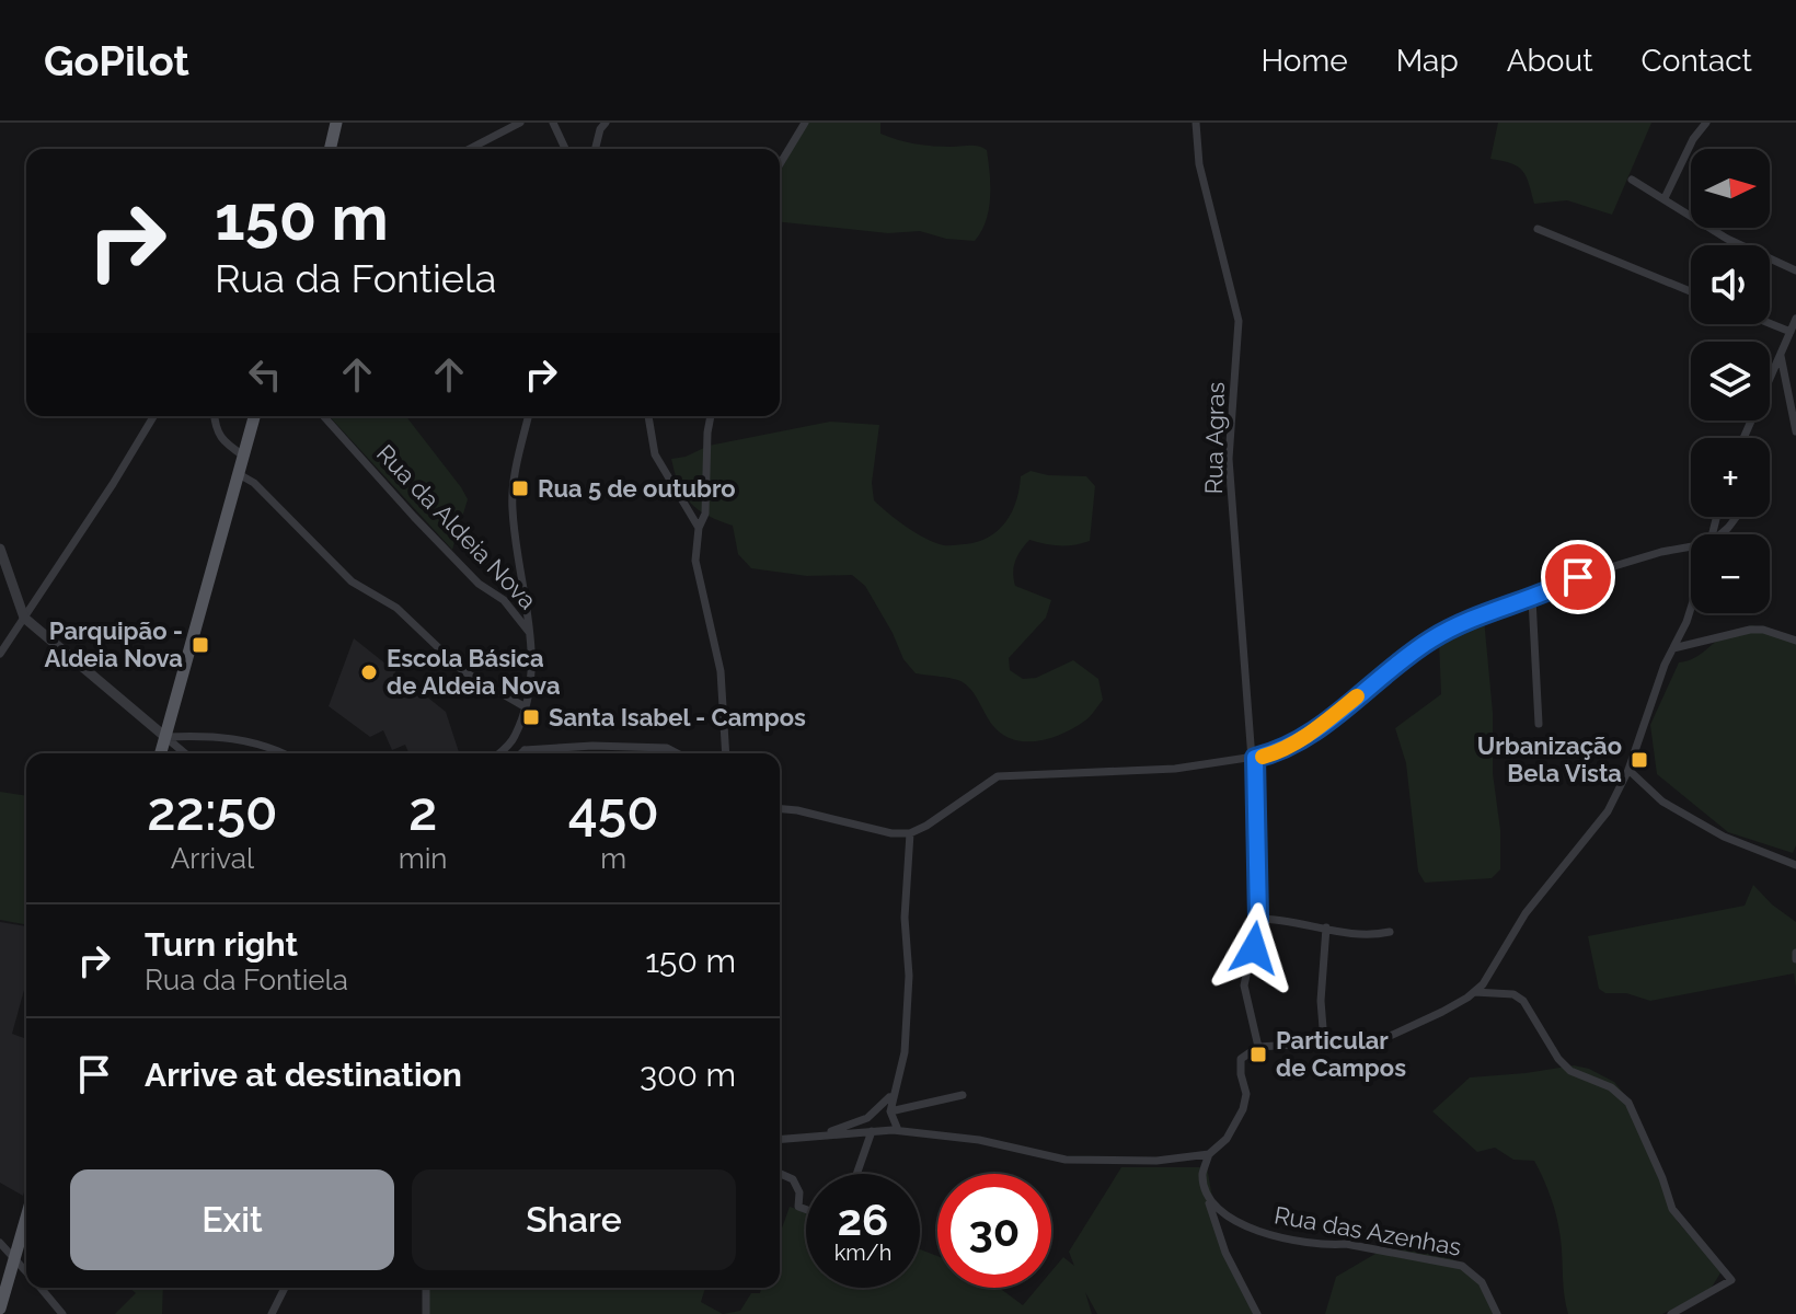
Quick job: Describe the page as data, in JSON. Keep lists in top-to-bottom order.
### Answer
{
  "streets": {
    "street": ["Rua Agras", "Rua da Aldeia Nova", "Rua das Azenhas"]
  },
  "places": {
    "transit": [
      "Rua 5 de outubro",
      "Parquipão - Aldeia Nova",
      "Santa Isabel - Campos",
      "Urbanização Bela Vista",
      "Particular de Campos"
    ],
    "other": ["Escola Básica de Aldeia Nova"]
  },
  "north": "right",
  "page": {
    "header": "GoPilot",
    "nav": [
      "Home",
      "Map",
      "About",
      "Contact"
    ],
    "map_buttons": ["+", "−"],
    "turn": ["150 m", "Rua da Fontiela"],
    "eta": [
      "22:50",
      "Arrival",
      "2",
      "min",
      "450",
      "m"
    ],
    "list": [
      {
        "name": "Turn right",
        "note": "Rua da Fontiela",
        "value": "150 m"
      },
      {
        "name": "Arrive at destination",
        "value": "300 m"
      }
    ],
    "buttons": ["Exit", "Share"],
    "speed": "26 km/h",
    "limit": "30"
  }
}
